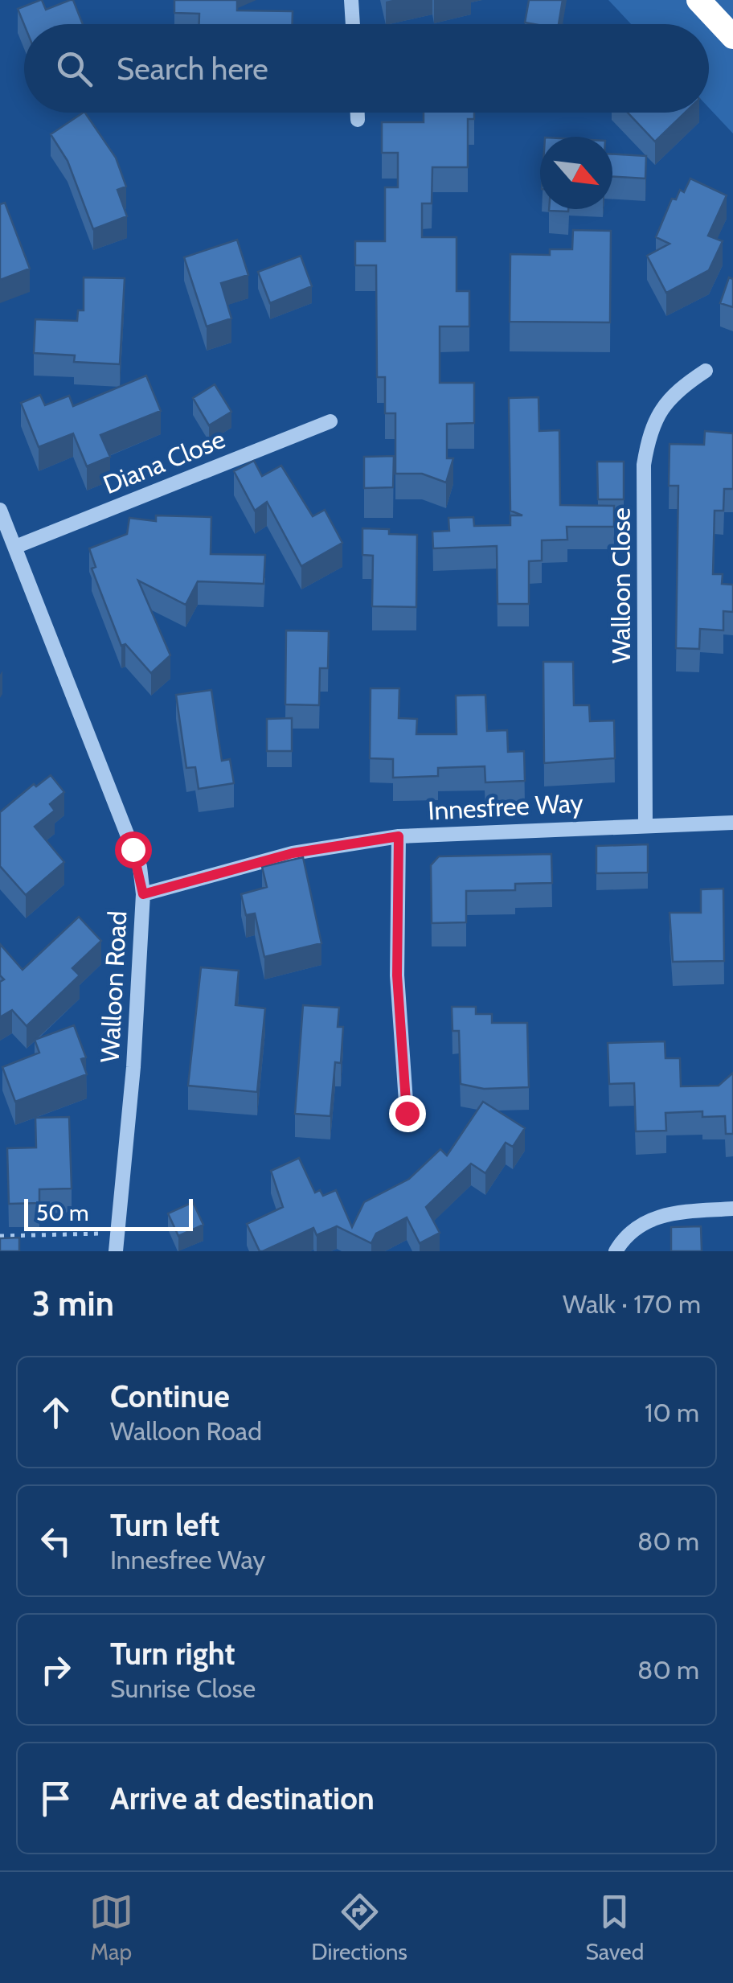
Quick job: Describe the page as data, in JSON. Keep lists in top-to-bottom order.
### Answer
{
  "streets": {
    "street": [
      "Diana Close",
      "Walloon Close",
      "Innesfree Way",
      "Walloon Road"
    ]
  },
  "crossings": [
    ["Diana Close", "Walloon Road"],
    ["Walloon Close", "Innesfree Way"],
    ["Innesfree Way", "Walloon Road"]
  ],
  "scale_bar": "50 m",
  "north": "bottom right",
  "page": {
    "search": "Search here",
    "scale": "50 m",
    "heading": ["3 min", "Walk · 170 m"],
    "list": [
      ["Continue", "Walloon Road", "10 m"],
      ["Turn left", "Innesfree Way", "80 m"],
      ["Turn right", "Sunrise Close", "80 m"],
      "Arrive at destination"
    ],
    "nav": ["Map", "Directions", "Saved"]
  }
}
